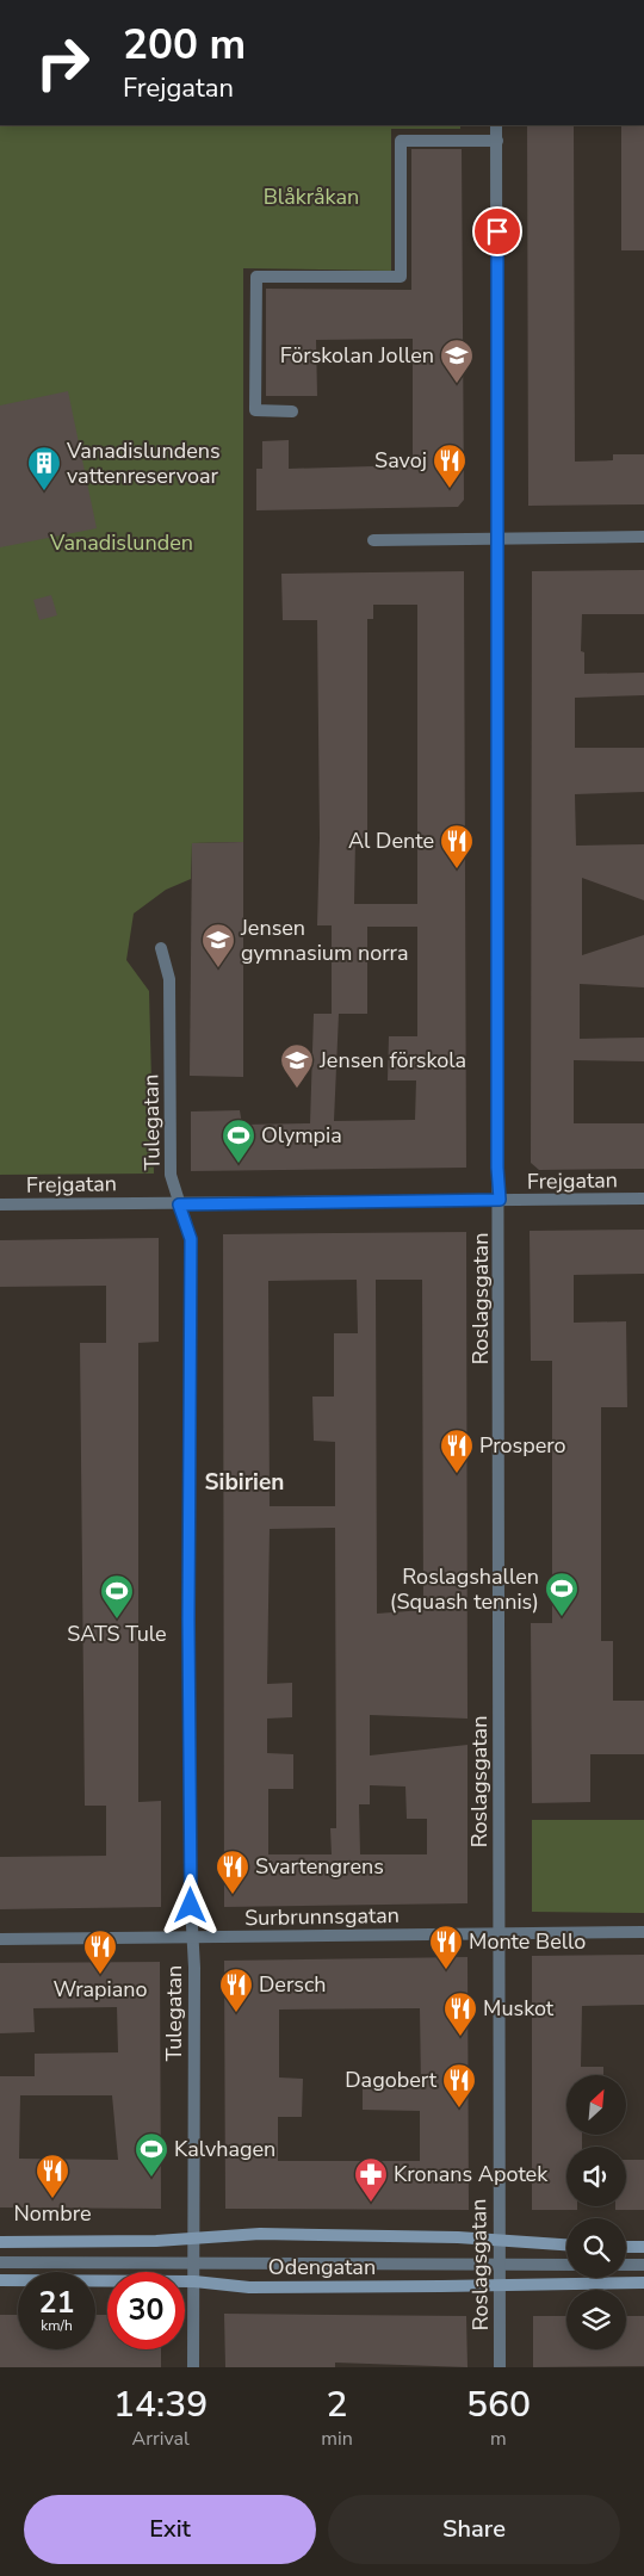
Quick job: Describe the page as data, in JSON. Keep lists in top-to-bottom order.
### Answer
{
  "streets": {
    "main road": ["Odengatan"],
    "street": [
      "Tulegatan",
      "Frejgatan",
      "Roslagsgatan",
      "Surbrunnsgatan"
    ]
  },
  "crossings": [
    ["Tulegatan", "Frejgatan"],
    ["Tulegatan", "Surbrunnsgatan"],
    ["Tulegatan", "Odengatan"],
    ["Frejgatan", "Roslagsgatan"],
    ["Roslagsgatan", "Surbrunnsgatan"],
    ["Roslagsgatan", "Odengatan"]
  ],
  "districts": ["Sibirien"],
  "parks": ["Blåkråkan", "Vanadislunden"],
  "places": {
    "school or university": ["Förskolan Jollen", "Jensen gymnasium norra", "Jensen förskola"],
    "restaurant": [
      "Savoj",
      "Al Dente",
      "Prospero",
      "Svartengrens",
      "Monte Bello",
      "Wrapiano",
      "Dersch",
      "Muskot",
      "Dagobert",
      "Nombre"
    ],
    "building": ["Vanadislundens vattenreservoar"],
    "sports": [
      "Olympia",
      "Roslagshallen (Squash tennis)",
      "SATS Tule",
      "Kalvhagen"
    ],
    "pharmacy": ["Kronans Apotek"]
  },
  "north": "top right",
  "page": {
    "turn": ["200 m", "Frejgatan"],
    "speed": "21 km/h",
    "limit": "30",
    "eta": [
      "14:39",
      "Arrival",
      "2",
      "min",
      "560",
      "m"
    ],
    "buttons": ["Exit", "Share"]
  }
}
